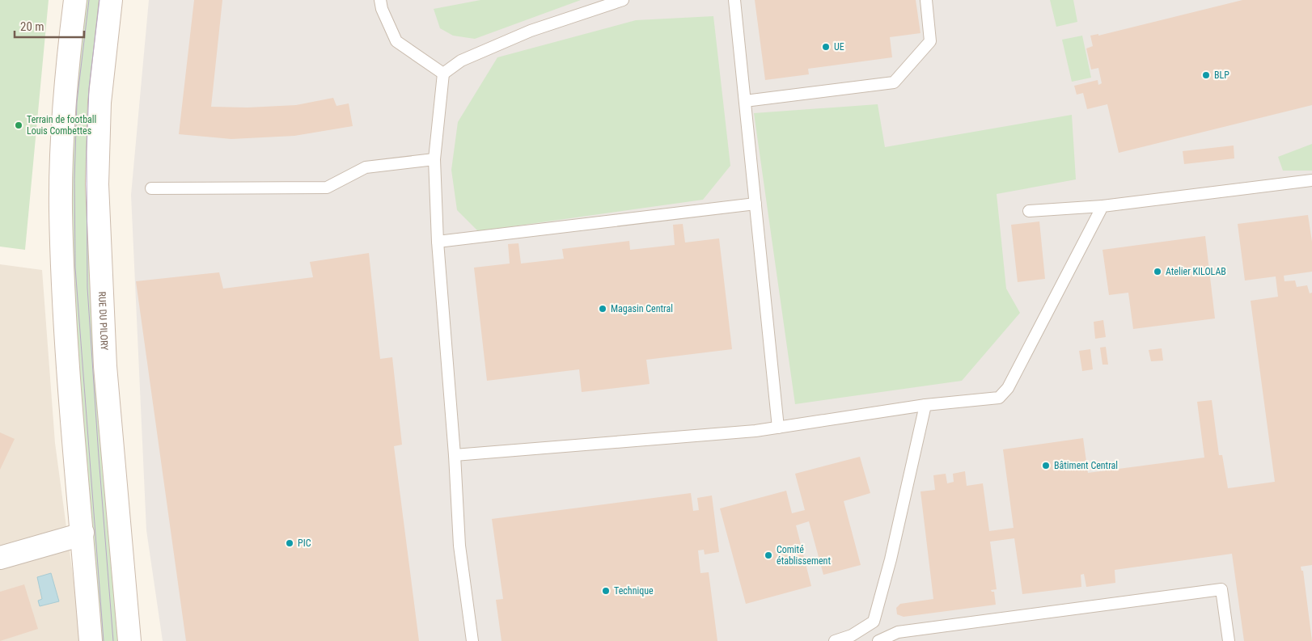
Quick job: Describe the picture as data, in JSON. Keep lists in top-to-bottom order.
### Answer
{
  "streets": {
    "main road": ["RUE DU PILORY"]
  },
  "places": [
    "UE",
    "BLP",
    "Terrain de football Louis Combettes",
    "Atelier KILOLAB",
    "Magasin Central",
    "Bâtiment Central",
    "PIC",
    "Comité établissement",
    "Technique"
  ],
  "scale_bar": "20 m"
}
